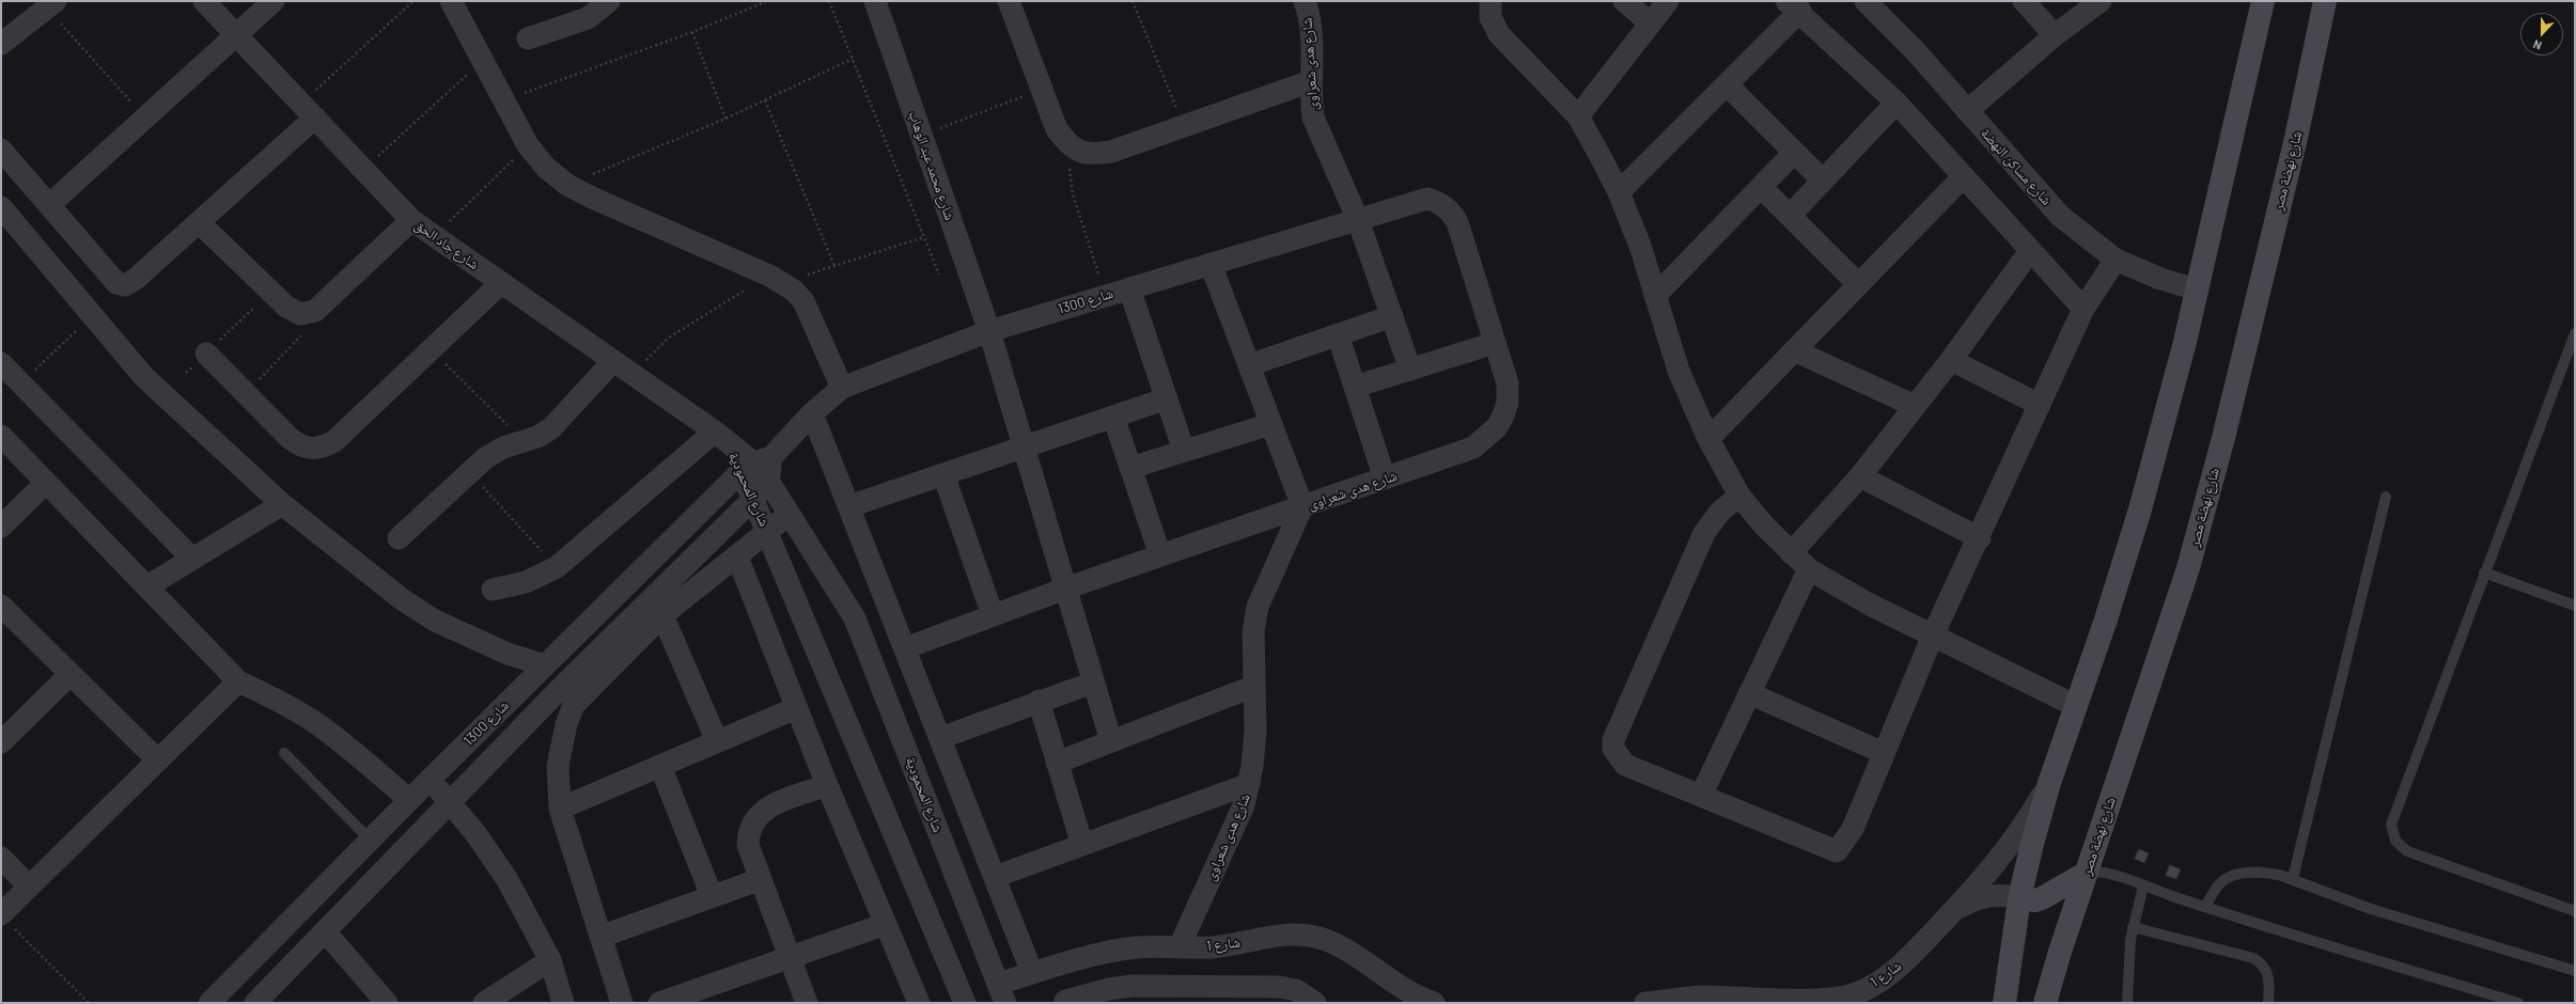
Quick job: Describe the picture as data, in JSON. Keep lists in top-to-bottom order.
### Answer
{
  "streets": {
    "street": [
      "شارع هدى شعراوى",
      "شارع محمد عبد الوهاب",
      "شارع مساكن النهضة",
      "شارع نهضة مصر",
      "شارع جاد الحق",
      "شارع 1300",
      "شارع المحمودية",
      "شارع 1"
    ]
  },
  "crossings": [
    ["شارع هدى شعراوى", "شارع 1300"],
    ["شارع هدى شعراوى", "شارع 1"],
    ["شارع محمد عبد الوهاب", "شارع 1300"],
    ["شارع جاد الحق", "شارع المحمودية"],
    ["شارع 1300", "شارع المحمودية"],
    ["شارع المحمودية", "شارع 1"]
  ],
  "north": "bottom"
}
